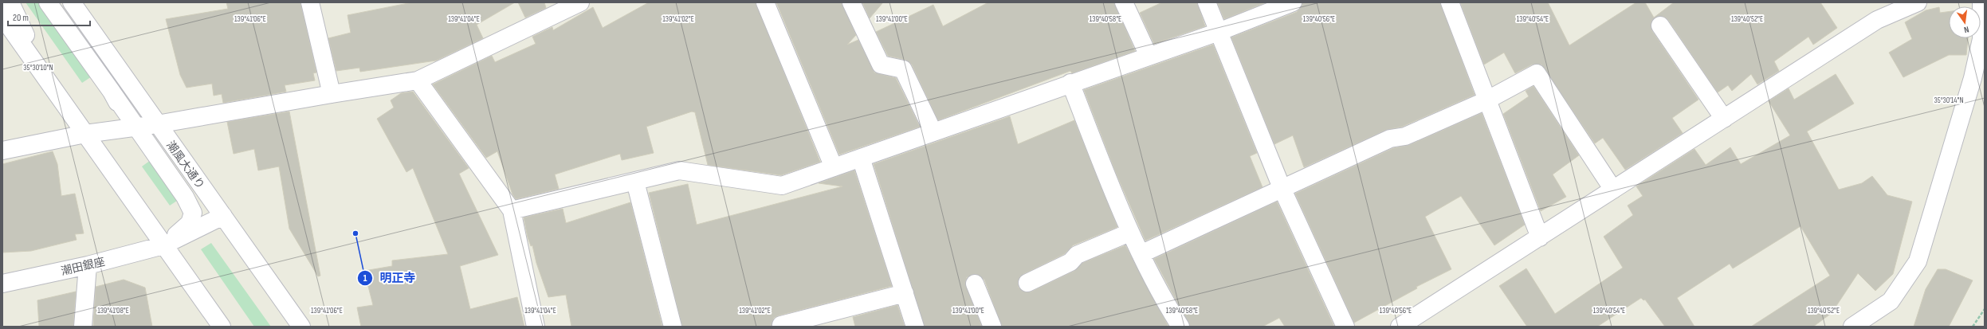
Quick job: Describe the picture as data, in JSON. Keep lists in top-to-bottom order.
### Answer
{
  "streets": {
    "street": ["潮風大通り", "潮田銀座"]
  },
  "places": ["明正寺"],
  "scale_bar": "20 m",
  "north": "bottom",
  "coordinates": [
    "139°41'06\"E",
    "139°41'04\"E",
    "139°41'02\"E",
    "139°41'00\"E",
    "139°40'56\"E",
    "139°40'58\"E",
    "139°40'54\"E",
    "139°40'52\"E",
    "35°30'10\"N",
    "35°30'14\"N",
    "139°41'08\"E"
  ]
}
